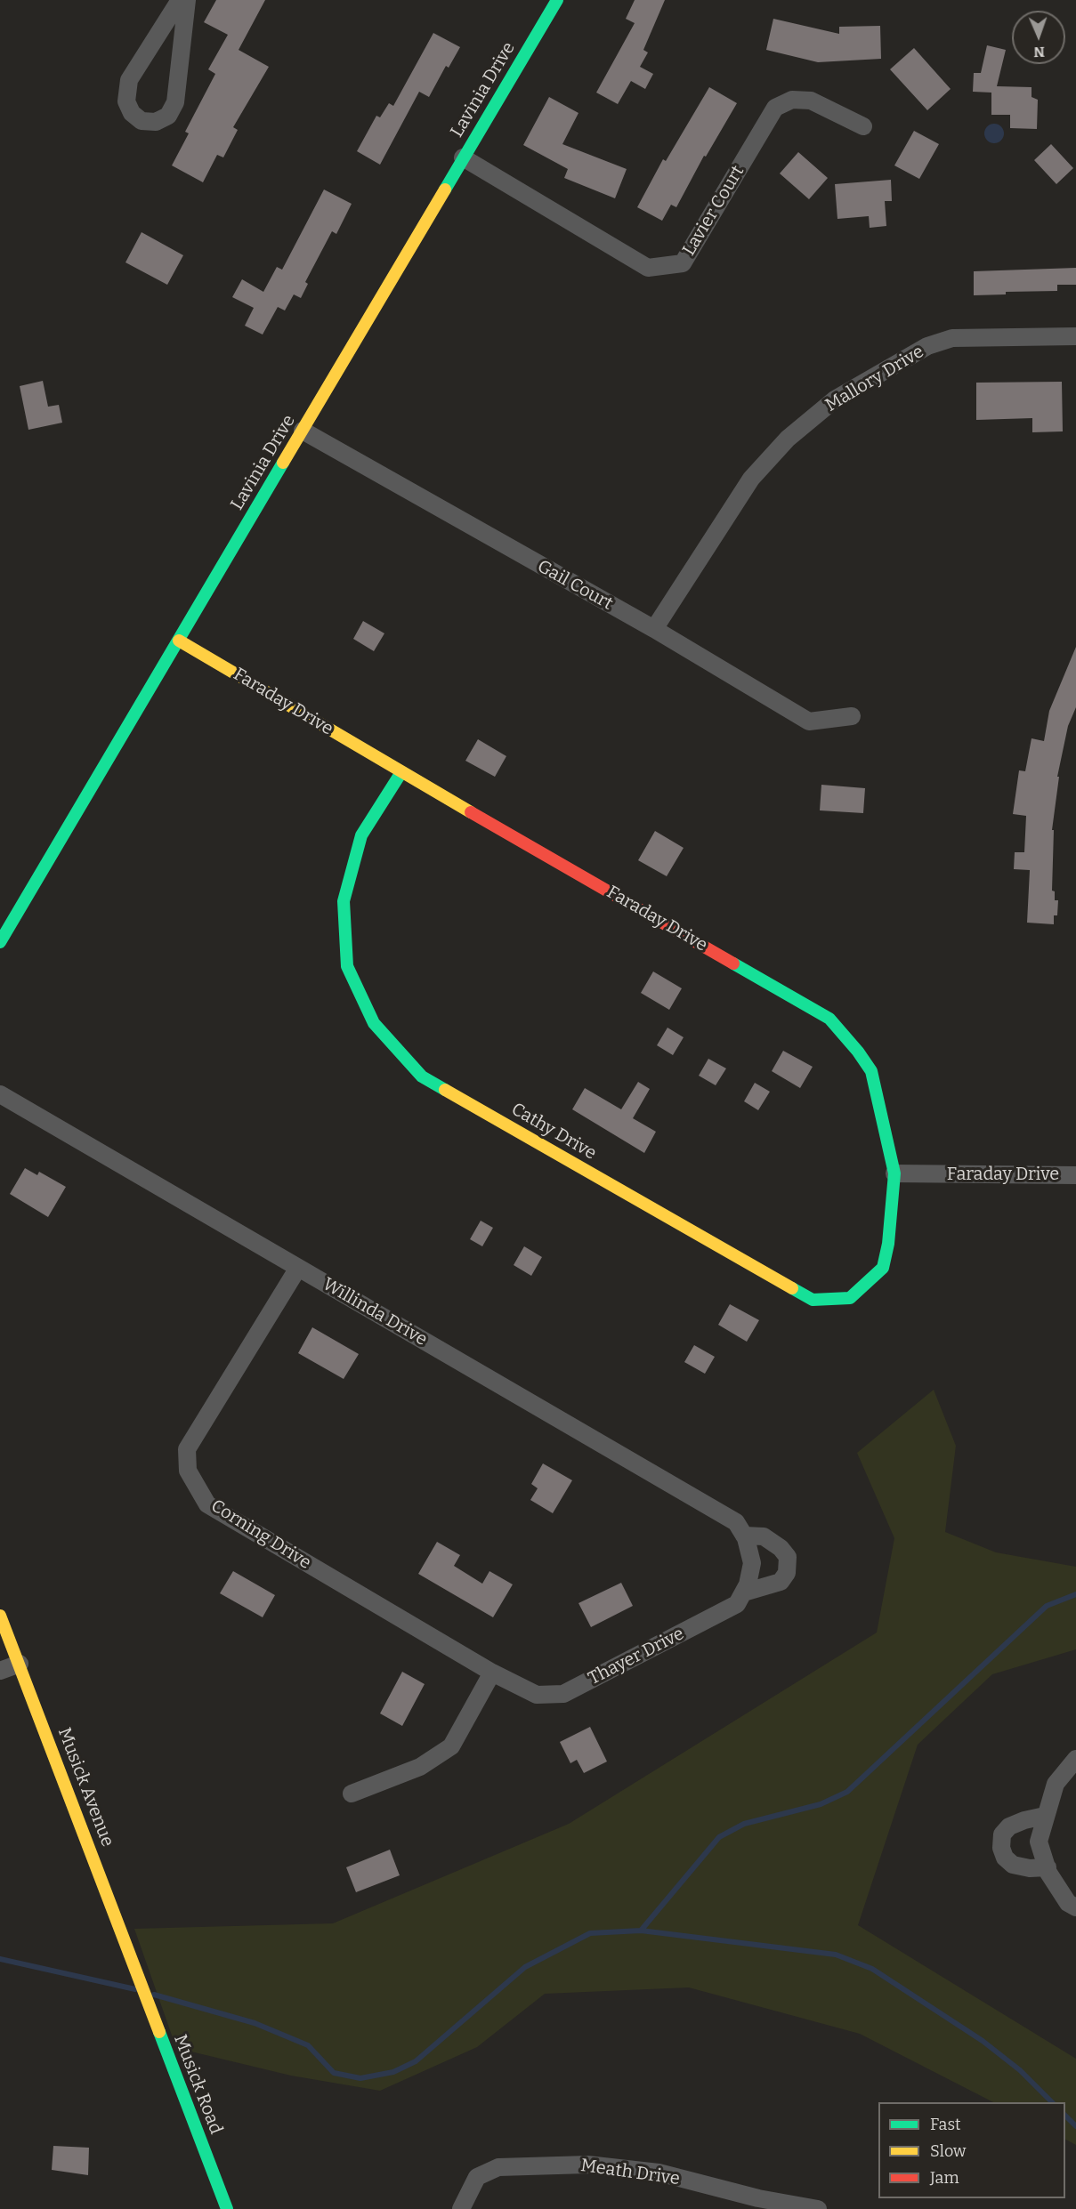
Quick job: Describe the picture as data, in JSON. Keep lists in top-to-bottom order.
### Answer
{
  "streets": {
    "street": [
      "Lavinia Drive",
      "Lavier Court",
      "Mallory Drive",
      "Gail Court",
      "Faraday Drive",
      "Cathy Drive",
      "Willinda Drive",
      "Corning Drive",
      "Thayer Drive",
      "Musick Avenue",
      "Musick Road",
      "Meath Drive"
    ]
  },
  "crossings": [
    ["Lavinia Drive", "Lavier Court"],
    ["Lavinia Drive", "Gail Court"],
    ["Lavinia Drive", "Faraday Drive"],
    ["Mallory Drive", "Gail Court"],
    ["Faraday Drive", "Cathy Drive"],
    ["Willinda Drive", "Corning Drive"],
    ["Willinda Drive", "Thayer Drive"],
    ["Corning Drive", "Thayer Drive"],
    ["Musick Avenue", "Musick Road"]
  ],
  "legend": ["Fast", "Slow", "Jam"],
  "north": "bottom"
}
